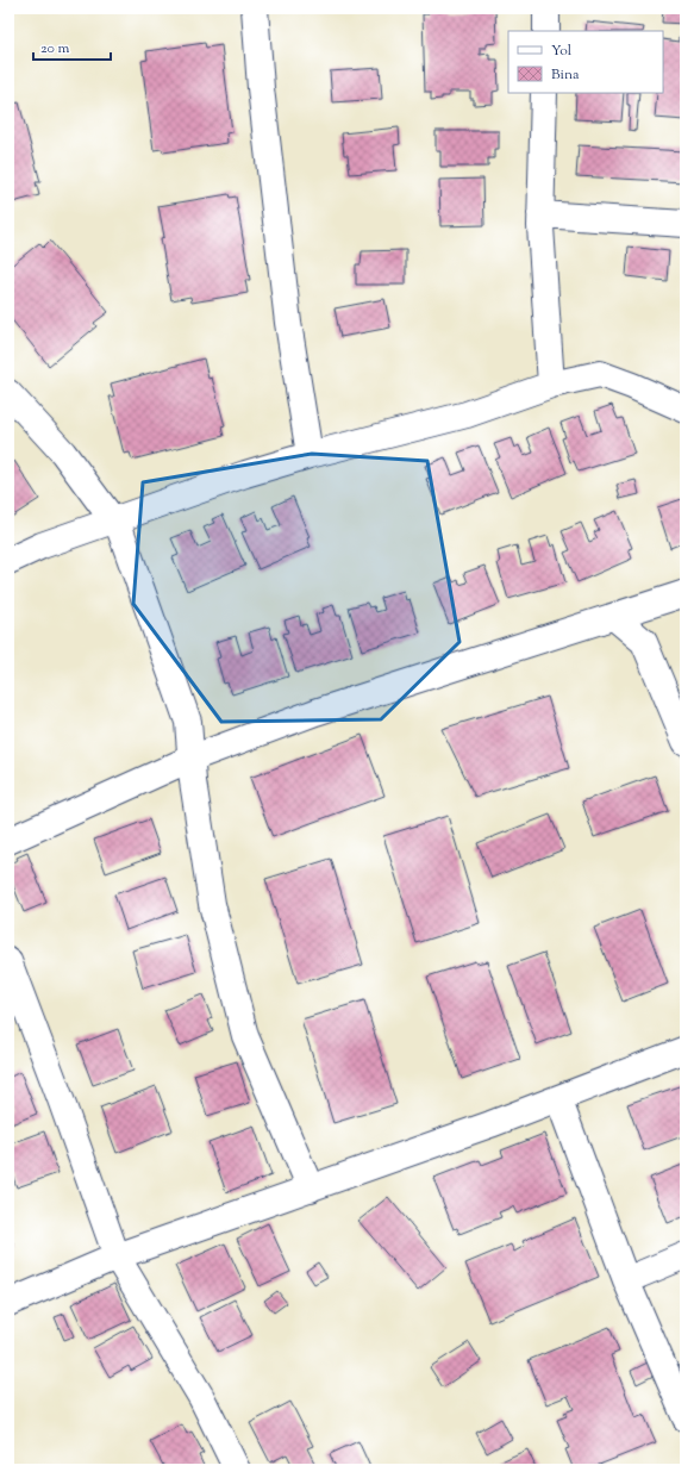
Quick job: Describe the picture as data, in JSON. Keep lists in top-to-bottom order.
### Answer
{
  "legend": ["Yol", "Bina"],
  "scale_bar": "20 m"
}
